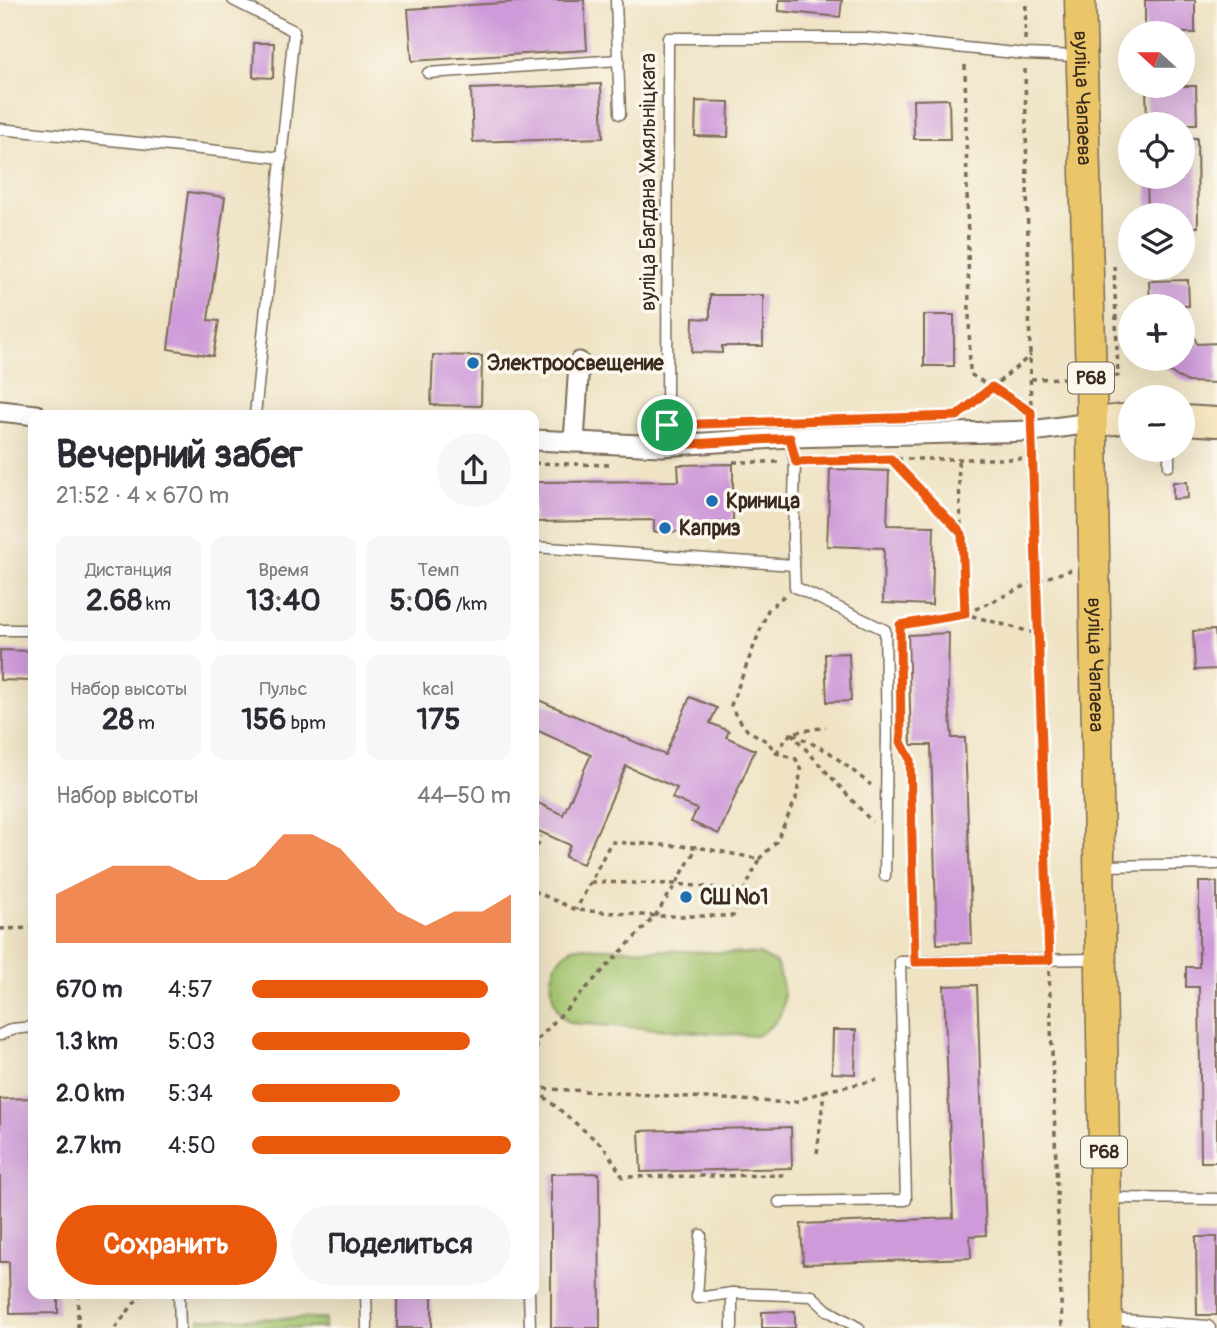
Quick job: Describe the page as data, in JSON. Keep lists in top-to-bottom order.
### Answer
{
  "streets": {
    "main road": ["вуліца Чапаева", "Р68"],
    "lane": ["вуліца Багдана Хмяльніцкага"]
  },
  "crossings": [
    ["вуліца Чапаева", "вуліца Багдана Хмяльніцкага"]
  ],
  "places": [
    "Электроосвещение",
    "Криница",
    "Каприз",
    "СШ №1"
  ],
  "north": "left",
  "page": {
    "map_buttons": ["+", "−"],
    "heading": ["Вечерний забег", "21:52 · 4 × 670 m"],
    "stats": [
      ["Дистанция", "2.68 km"],
      ["Время", "13:40"],
      ["Темп", "5:06 /km"],
      ["Набор высоты", "28 m"],
      ["Пульс", "156 bpm"],
      ["kcal", "175"]
    ],
    "chart": ["Набор высоты", "44–50 m"],
    "list": [
      {
        "name": "670 m",
        "note": "4:57"
      },
      {
        "name": "1.3 km",
        "note": "5:03"
      },
      {
        "name": "2.0 km",
        "note": "5:34"
      },
      {
        "name": "2.7 km",
        "note": "4:50"
      }
    ],
    "buttons": ["Сохранить", "Поделиться"]
  }
}
